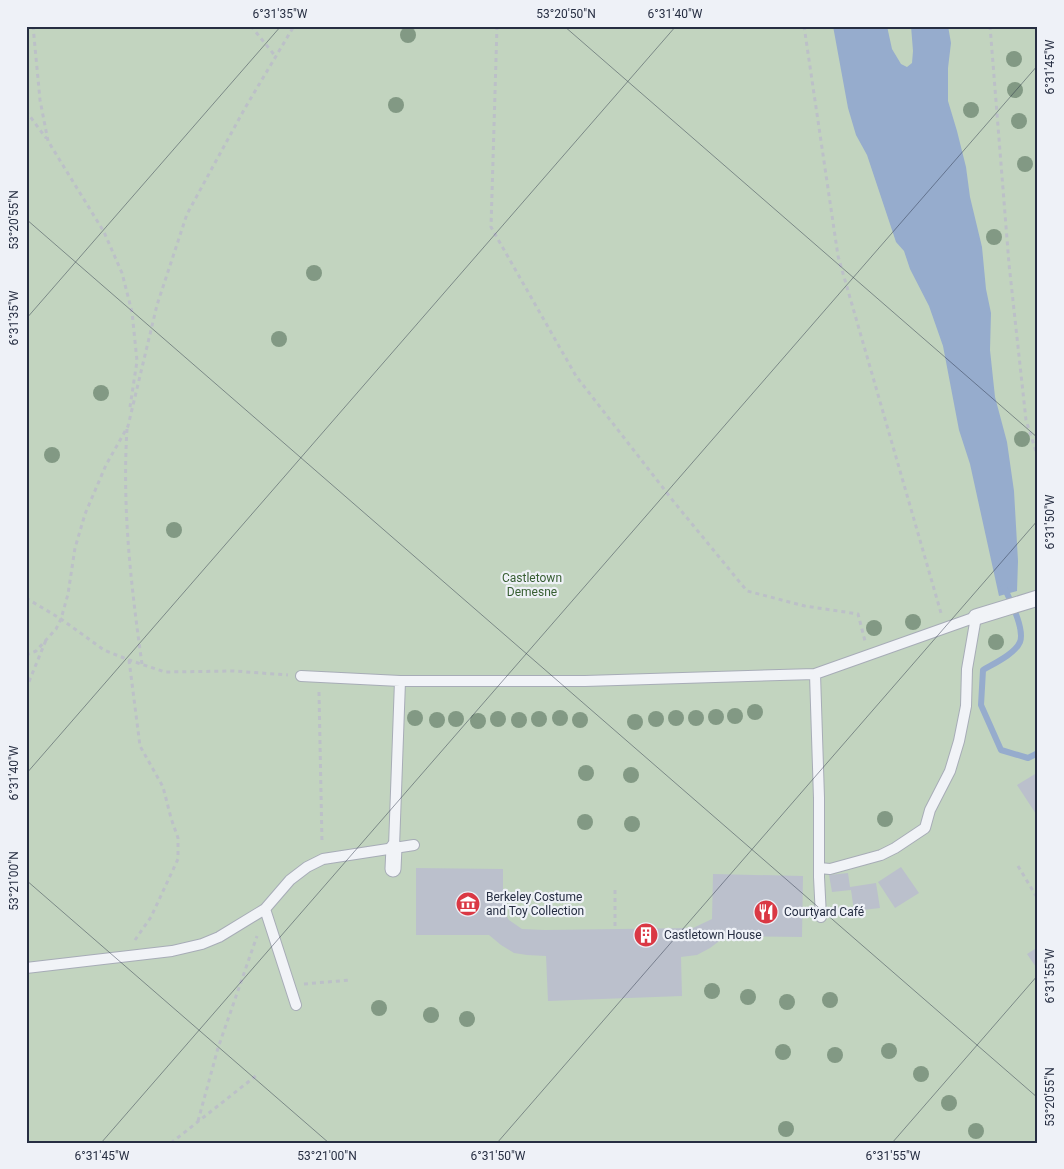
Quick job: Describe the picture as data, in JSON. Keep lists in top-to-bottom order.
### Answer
{
  "parks": ["Castletown Demesne"],
  "places": {
    "museum": ["Berkeley Costume and Toy Collection"],
    "restaurant": ["Courtyard Café"],
    "building": ["Castletown House"]
  },
  "coordinates": [
    "6°31'35\"W",
    "53°20'50\"N",
    "6°31'40\"W",
    "6°31'45\"W",
    "53°20'55\"N",
    "6°31'50\"W",
    "53°21'00\"N",
    "6°31'55\"W"
  ]
}
